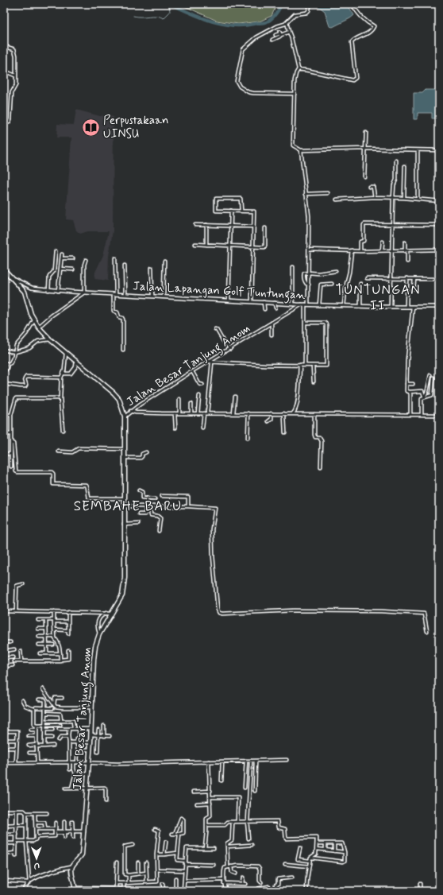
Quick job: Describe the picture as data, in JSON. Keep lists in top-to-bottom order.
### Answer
{
  "streets": {
    "main road": ["Jalan Lapangan Golf Tuntungan", "Jalan Besar Tanjung Anom"]
  },
  "crossings": [
    ["Jalan Lapangan Golf Tuntungan", "Jalan Besar Tanjung Anom"]
  ],
  "districts": ["TUNTUNGAN II", "SEMBAHE BARU"],
  "places": {
    "library": ["Perpustakaan UINSU"]
  },
  "north": "bottom"
}
